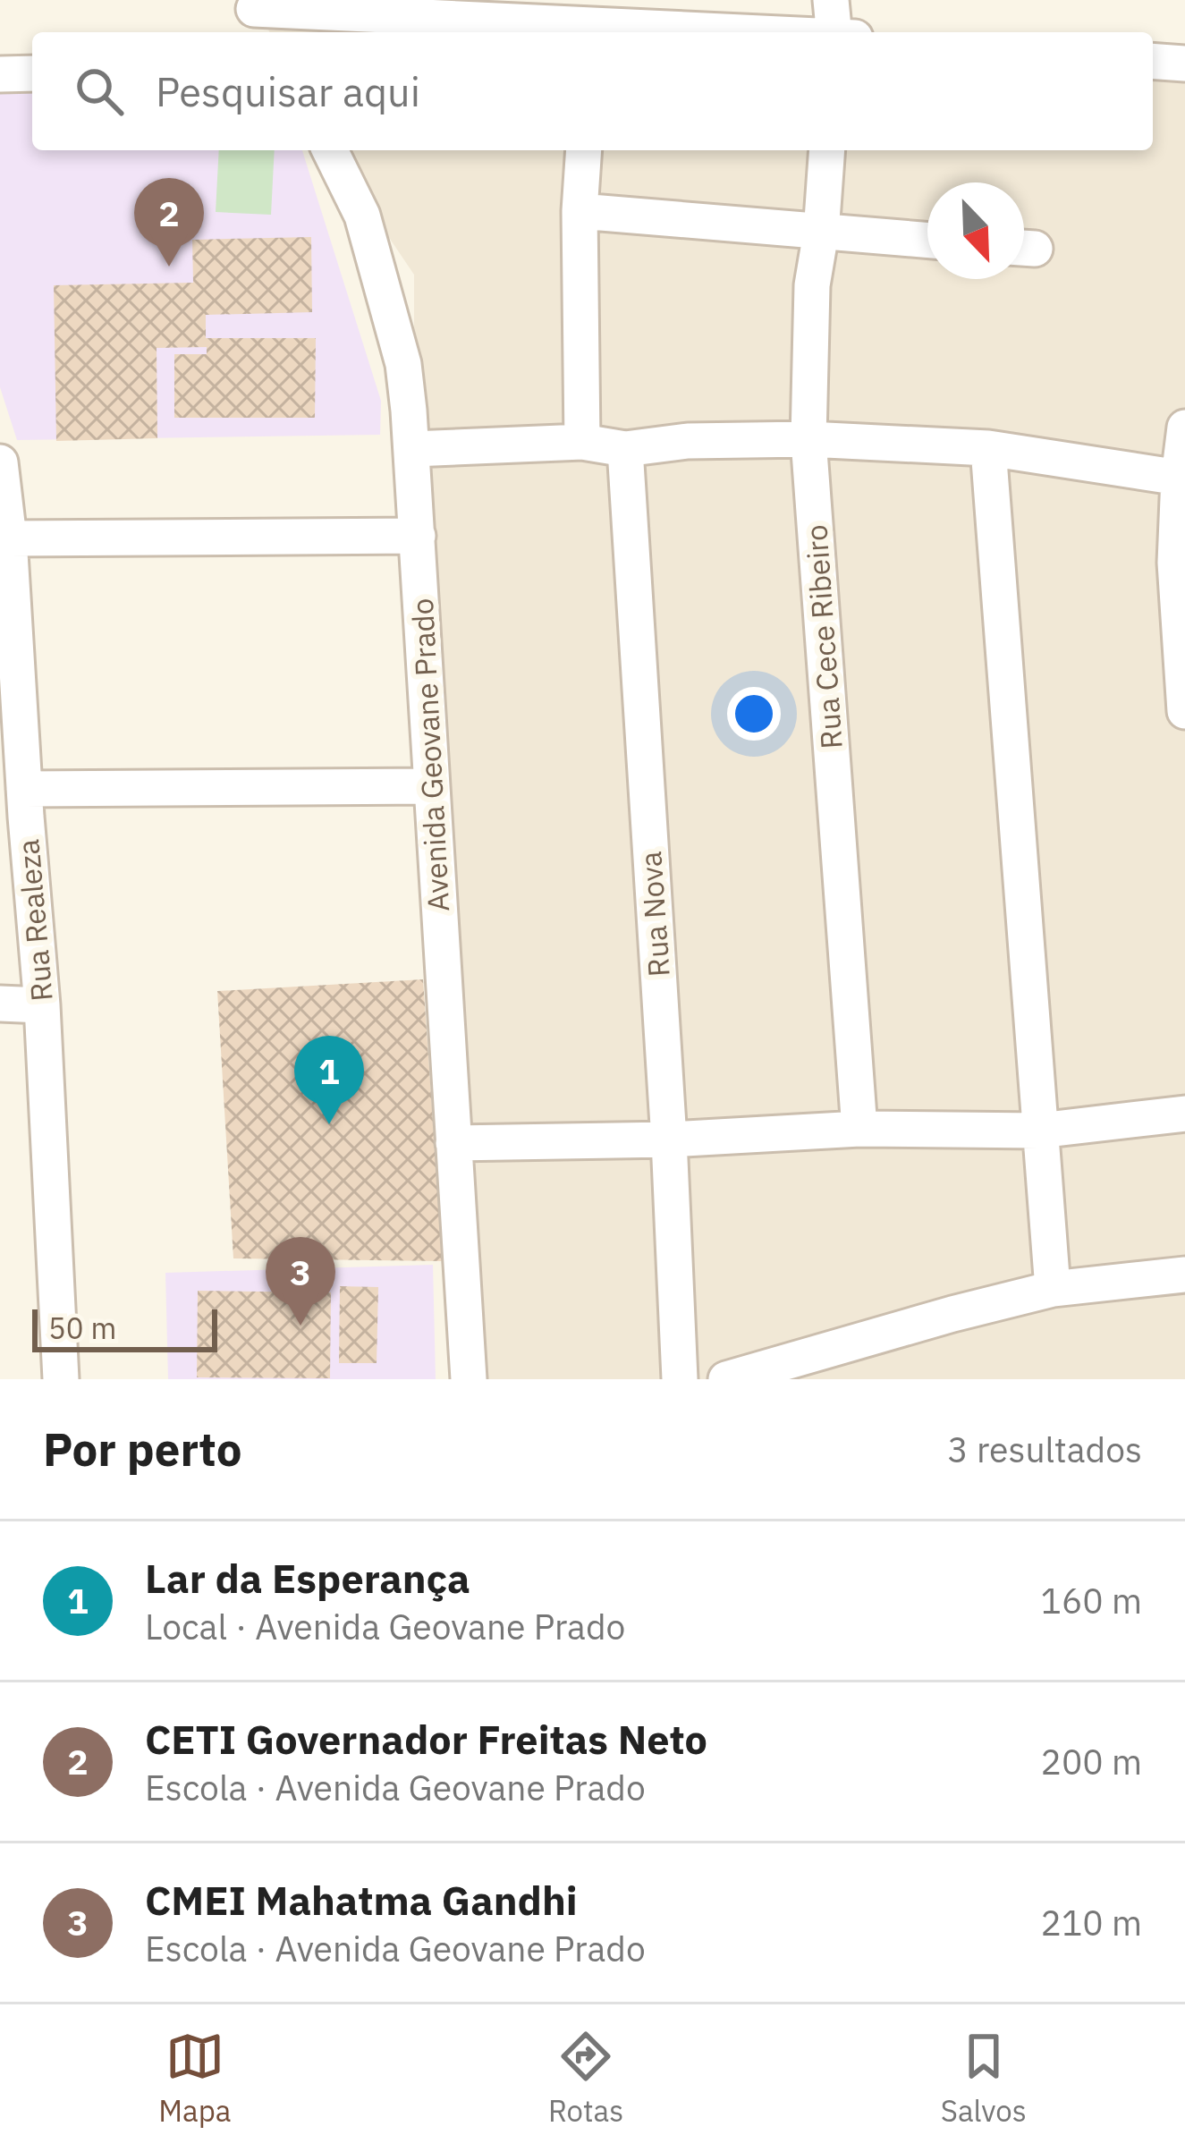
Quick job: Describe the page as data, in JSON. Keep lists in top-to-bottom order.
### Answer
{
  "streets": {
    "street": [
      "Rua Cece Ribeiro",
      "Avenida Geovane Prado",
      "Rua Nova",
      "Rua Realeza"
    ]
  },
  "scale_bar": "50 m",
  "north": "bottom right",
  "page": {
    "search": "Pesquisar aqui",
    "pins": ["2", "1", "3"],
    "scale": "50 m",
    "heading": ["Por perto", "3 resultados"],
    "list": [
      {
        "mark": "1",
        "name": "Lar da Esperança",
        "note": "Local · Avenida Geovane Prado",
        "value": "160 m"
      },
      {
        "mark": "2",
        "name": "CETI Governador Freitas Neto",
        "note": "Escola · Avenida Geovane Prado",
        "value": "200 m"
      },
      {
        "mark": "3",
        "name": "CMEI Mahatma Gandhi",
        "note": "Escola · Avenida Geovane Prado",
        "value": "210 m"
      }
    ],
    "nav": ["Mapa", "Rotas", "Salvos"]
  }
}
